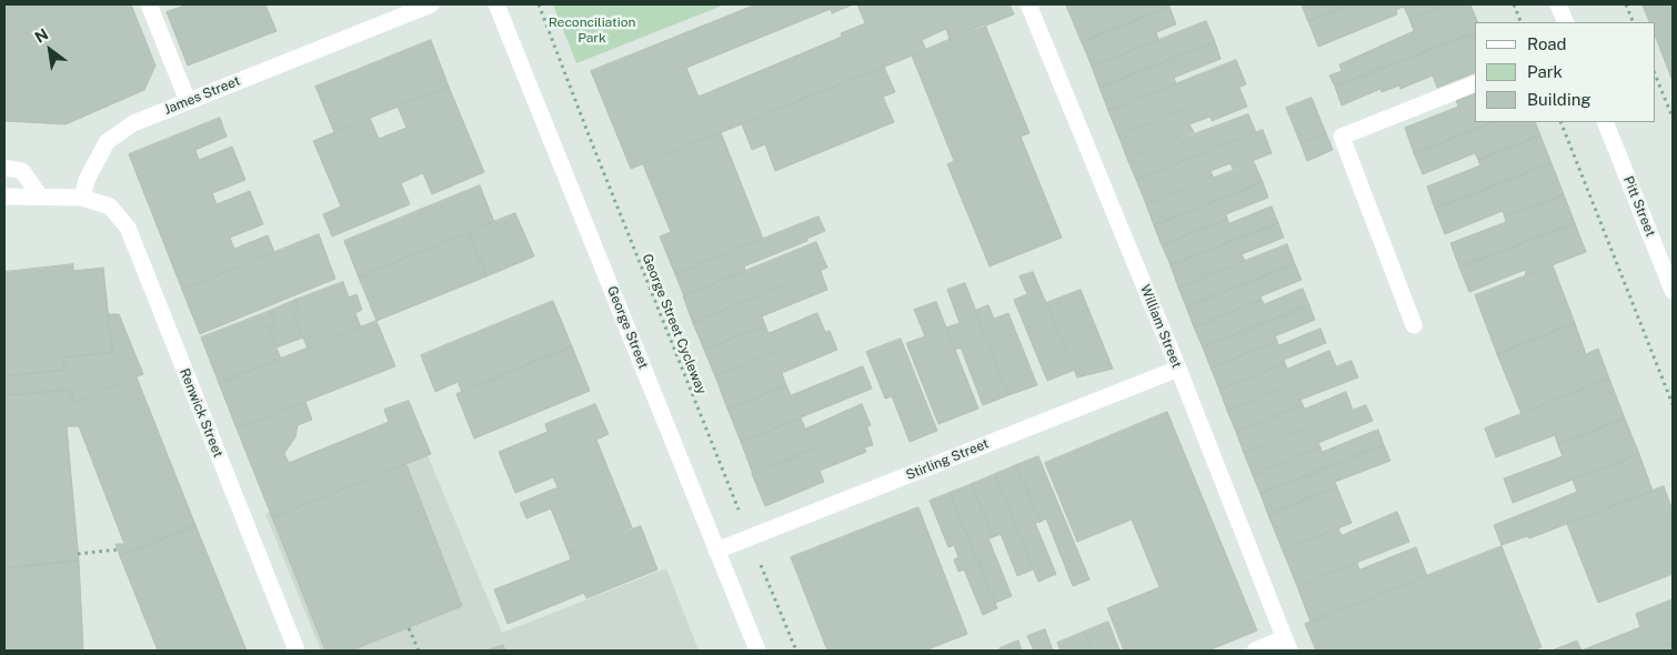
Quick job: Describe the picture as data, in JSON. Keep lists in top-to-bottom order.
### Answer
{
  "streets": {
    "street": [
      "James Street",
      "Pitt Street",
      "William Street",
      "George Street",
      "Renwick Street",
      "Stirling Street"
    ],
    "path": ["George Street Cycleway"]
  },
  "crossings": [
    ["James Street", "Renwick Street"],
    ["George Street Cycleway", "Stirling Street"],
    ["William Street", "Stirling Street"],
    ["George Street", "Stirling Street"]
  ],
  "parks": ["Reconciliation Park"],
  "legend": ["Road", "Park", "Building"],
  "north": "top left"
}
